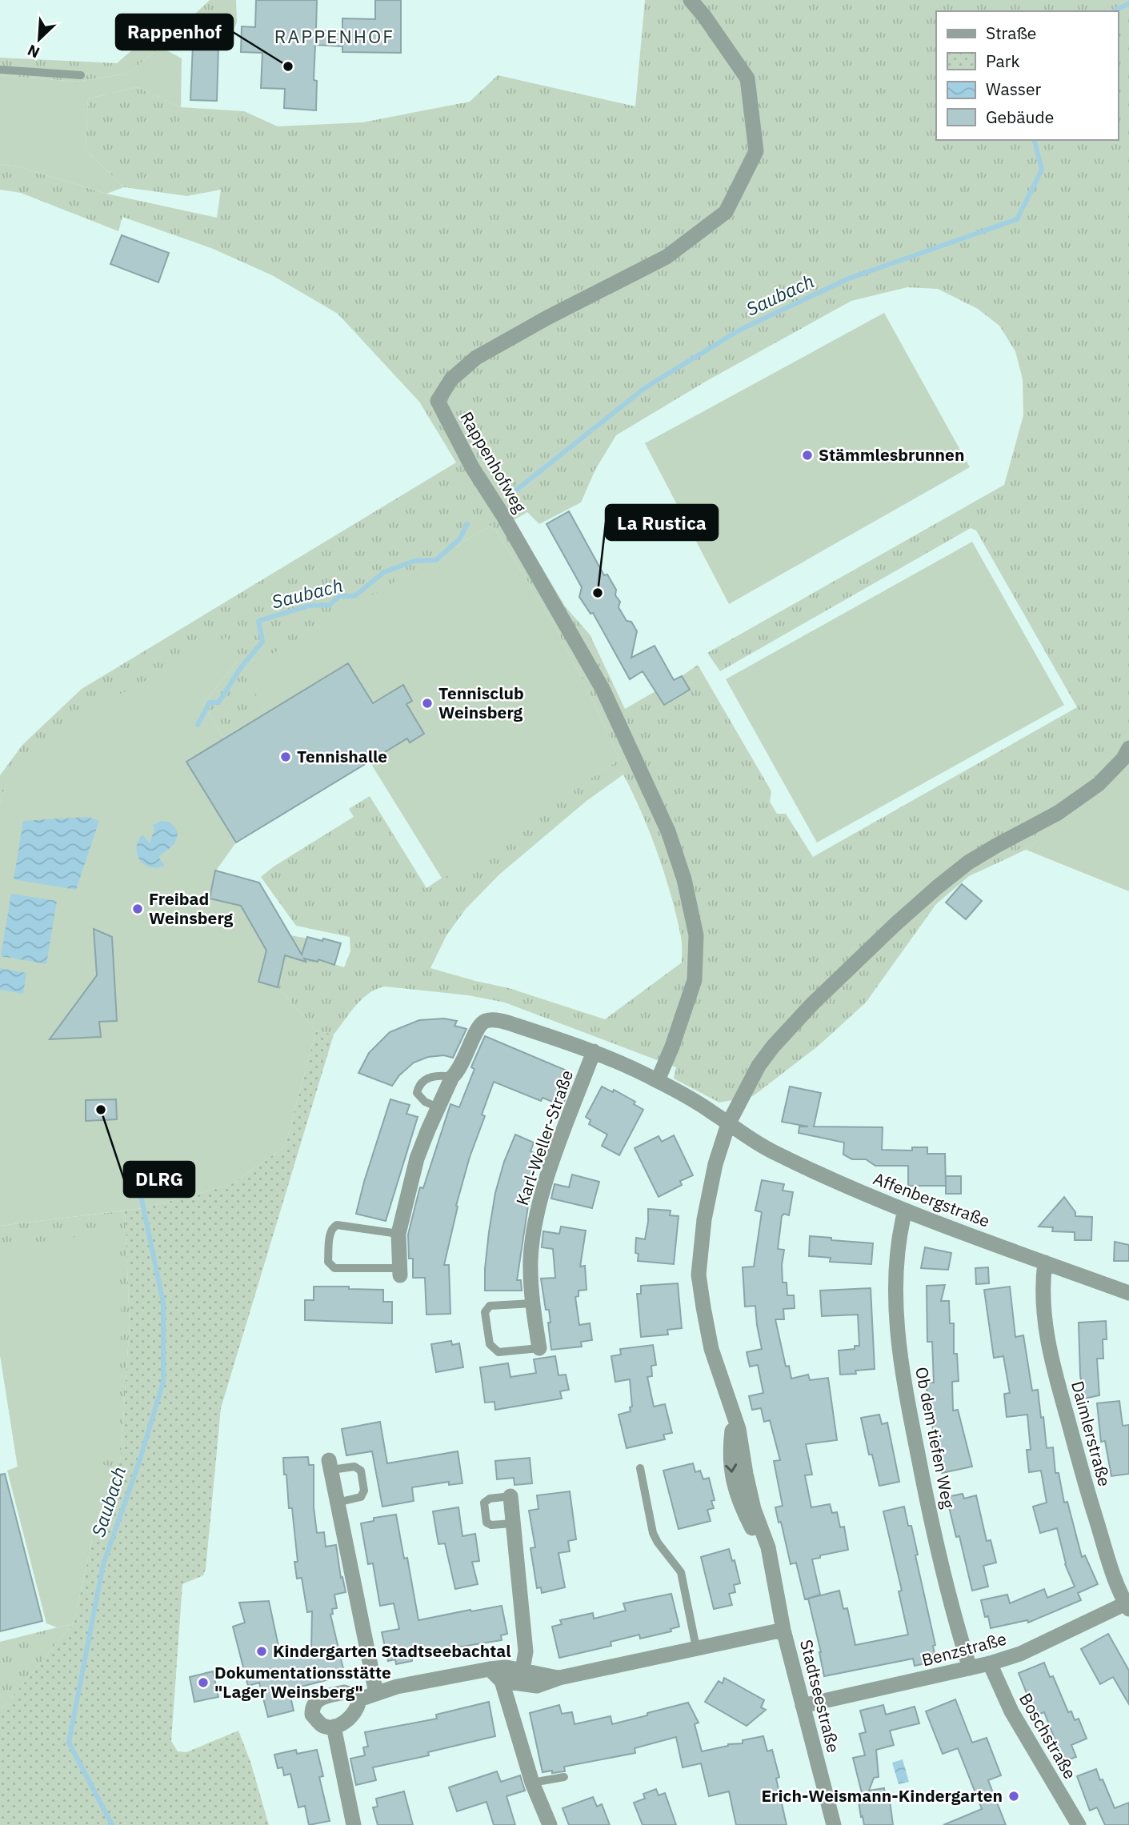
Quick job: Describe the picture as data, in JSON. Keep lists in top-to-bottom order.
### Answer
{
  "streets": {
    "street": [
      "Rappenhofweg",
      "Karl-Weller-Straße",
      "Affenbergstraße",
      "Daimlerstraße",
      "Ob dem tiefen Weg",
      "Benzstraße",
      "Stadtseestraße",
      "Boschstraße"
    ]
  },
  "crossings": [
    ["Rappenhofweg", "Affenbergstraße"],
    ["Karl-Weller-Straße", "Affenbergstraße"],
    ["Affenbergstraße", "Daimlerstraße"],
    ["Affenbergstraße", "Ob dem tiefen Weg"],
    ["Affenbergstraße", "Stadtseestraße"],
    ["Daimlerstraße", "Benzstraße"],
    ["Ob dem tiefen Weg", "Benzstraße"],
    ["Benzstraße", "Stadtseestraße"],
    ["Benzstraße", "Boschstraße"]
  ],
  "districts": ["RAPPENHOF"],
  "water": ["Saubach"],
  "places": [
    "Rappenhof",
    "Stämmlesbrunnen",
    "La Rustica",
    "Tennisclub Weinsberg",
    "Tennishalle",
    "Freibad Weinsberg",
    "DLRG",
    "Kindergarten Stadtseebachtal",
    "Dokumentationsstätte \"Lager Weinsberg\"",
    "Erich-Weismann-Kindergarten"
  ],
  "legend": [
    "Straße",
    "Park",
    "Wasser",
    "Gebäude"
  ],
  "north": "bottom left"
}
